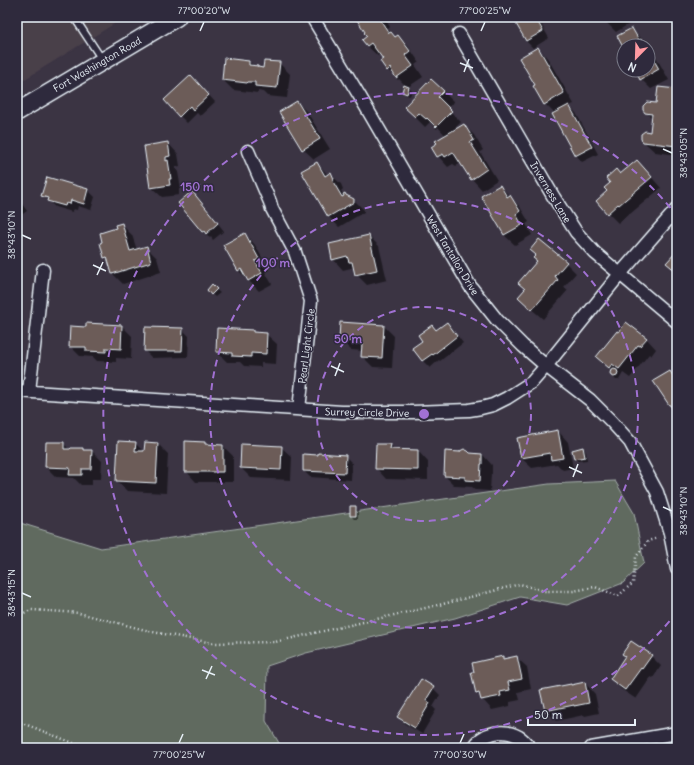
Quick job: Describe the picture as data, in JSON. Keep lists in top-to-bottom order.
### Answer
{
  "streets": {
    "main road": ["Fort Washington Road"],
    "street": [
      "Inverness Lane",
      "West Tantallon Drive",
      "Pearl Light Circle",
      "Surrey Circle Drive"
    ]
  },
  "crossings": [
    ["Inverness Lane", "Surrey Circle Drive"],
    ["West Tantallon Drive", "Surrey Circle Drive"],
    ["Pearl Light Circle", "Surrey Circle Drive"]
  ],
  "scale_bar": "50 m",
  "north": "bottom left",
  "coordinates": [
    "77°00'20\"W",
    "77°00'25\"W",
    "38°43'05\"N",
    "38°43'10\"N",
    "38°43'15\"N",
    "77°00'30\"W"
  ],
  "rings": ["150 m", "100 m", "50 m"]
}
